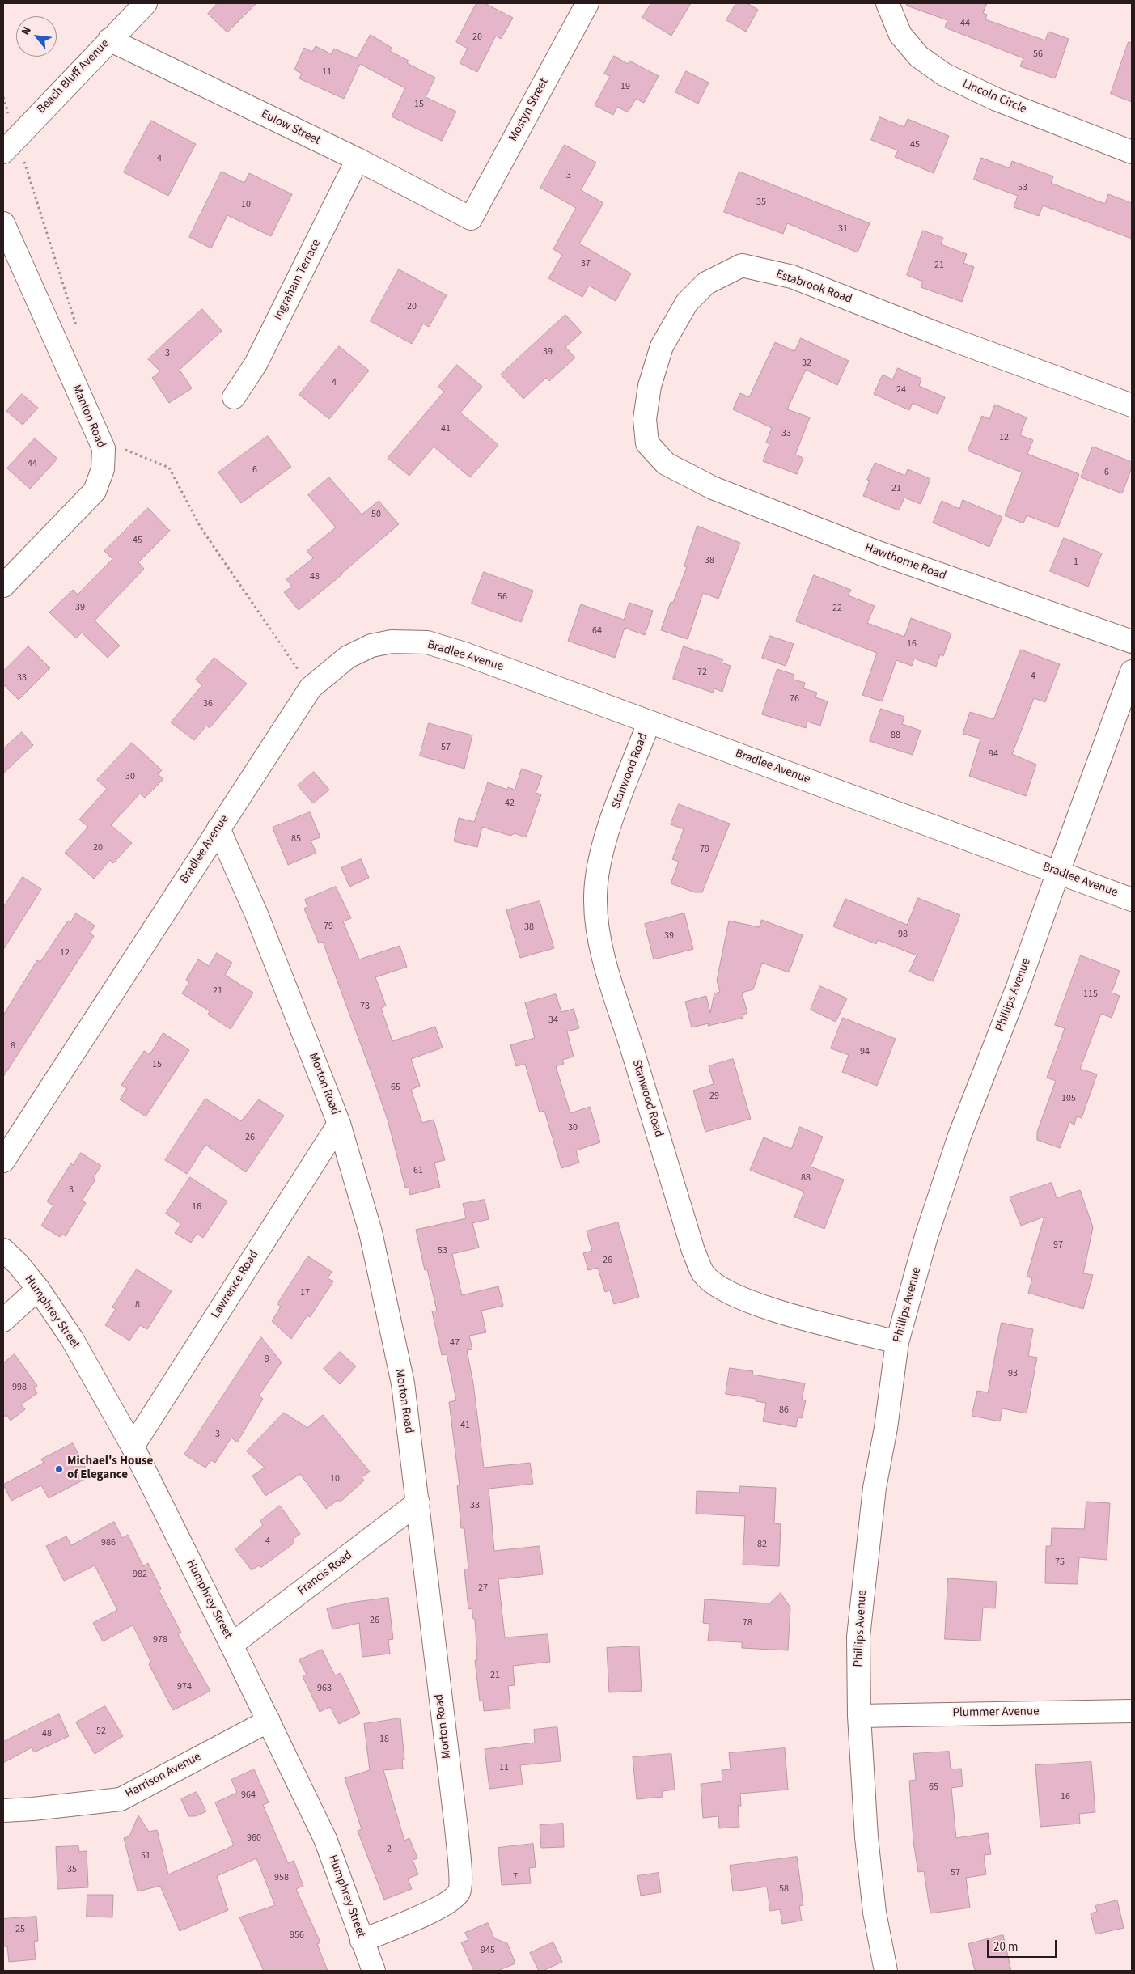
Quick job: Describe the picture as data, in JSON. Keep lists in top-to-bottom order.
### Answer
{
  "streets": {
    "street": [
      "Beach Bluff Avenue",
      "Lincoln Circle",
      "Mostyn Street",
      "Eulow Street",
      "Ingraham Terrace",
      "Estabrook Road",
      "Manton Road",
      "Hawthorne Road",
      "Bradlee Avenue",
      "Stanwood Road",
      "Phillips Avenue",
      "Morton Road",
      "Lawrence Road",
      "Humphrey Street",
      "Francis Road",
      "Plummer Avenue",
      "Harrison Avenue"
    ]
  },
  "crossings": [
    ["Beach Bluff Avenue", "Eulow Street"],
    ["Mostyn Street", "Eulow Street"],
    ["Eulow Street", "Ingraham Terrace"],
    ["Estabrook Road", "Hawthorne Road"],
    ["Bradlee Avenue", "Stanwood Road"],
    ["Bradlee Avenue", "Phillips Avenue"],
    ["Bradlee Avenue", "Morton Road"],
    ["Stanwood Road", "Phillips Avenue"],
    ["Phillips Avenue", "Plummer Avenue"],
    ["Morton Road", "Lawrence Road"],
    ["Morton Road", "Humphrey Street"],
    ["Morton Road", "Francis Road"],
    ["Lawrence Road", "Humphrey Street"],
    ["Humphrey Street", "Francis Road"],
    ["Humphrey Street", "Harrison Avenue"]
  ],
  "places": ["Michael's House of Elegance"],
  "house_numbers": [
    "44",
    "20",
    "56",
    "11",
    "19",
    "15",
    "45",
    "4",
    "3",
    "53",
    "35",
    "10",
    "31",
    "37",
    "21",
    "20",
    "39",
    "3",
    "32",
    "4",
    "24",
    "41",
    "33",
    "12",
    "44",
    "6",
    "6",
    "21",
    "50",
    "45",
    "38",
    "1",
    "48",
    "56",
    "39",
    "22",
    "64",
    "16",
    "72",
    "4",
    "33",
    "76",
    "36",
    "88",
    "57",
    "94",
    "30",
    "42",
    "85",
    "20",
    "79",
    "79",
    "38",
    "98",
    "39",
    "12",
    "21",
    "115",
    "73",
    "34",
    "8",
    "94",
    "15",
    "65",
    "29",
    "105",
    "30",
    "26",
    "61",
    "88",
    "3",
    "16",
    "97",
    "53",
    "26",
    "17",
    "8",
    "47",
    "9",
    "93",
    "998",
    "86",
    "41",
    "3",
    "10",
    "33",
    "4",
    "986",
    "82",
    "75",
    "982",
    "27",
    "26",
    "78",
    "978",
    "21",
    "974",
    "963",
    "52",
    "48",
    "18",
    "11",
    "65",
    "964",
    "16",
    "960",
    "2",
    "51",
    "35",
    "57",
    "7",
    "958",
    "58",
    "25",
    "956",
    "945"
  ],
  "scale_bar": "20 m",
  "north": "top left"
}
